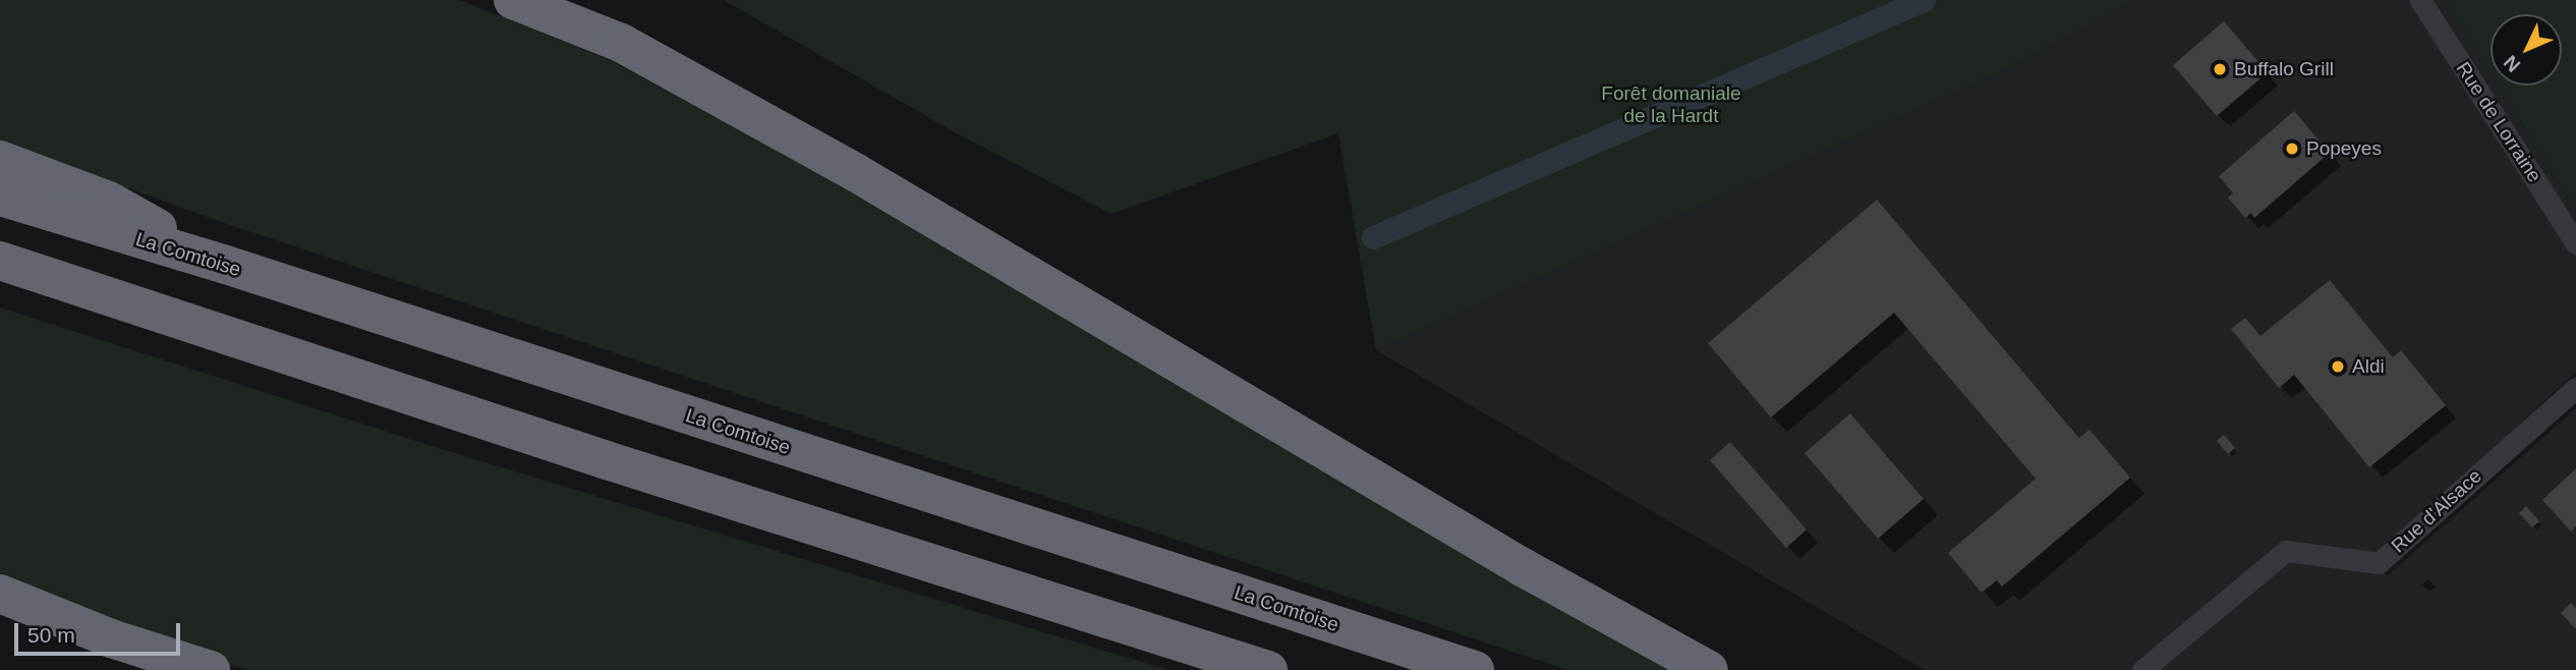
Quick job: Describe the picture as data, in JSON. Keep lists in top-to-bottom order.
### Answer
{
  "streets": {
    "highway": ["La Comtoise"],
    "street": ["Rue de Lorraine", "Rue d'Alsace"]
  },
  "parks": ["Forêt domaniale de la Hardt"],
  "places": ["Buffalo Grill", "Popeyes", "Aldi"],
  "scale_bar": "50 m",
  "north": "bottom left"
}
